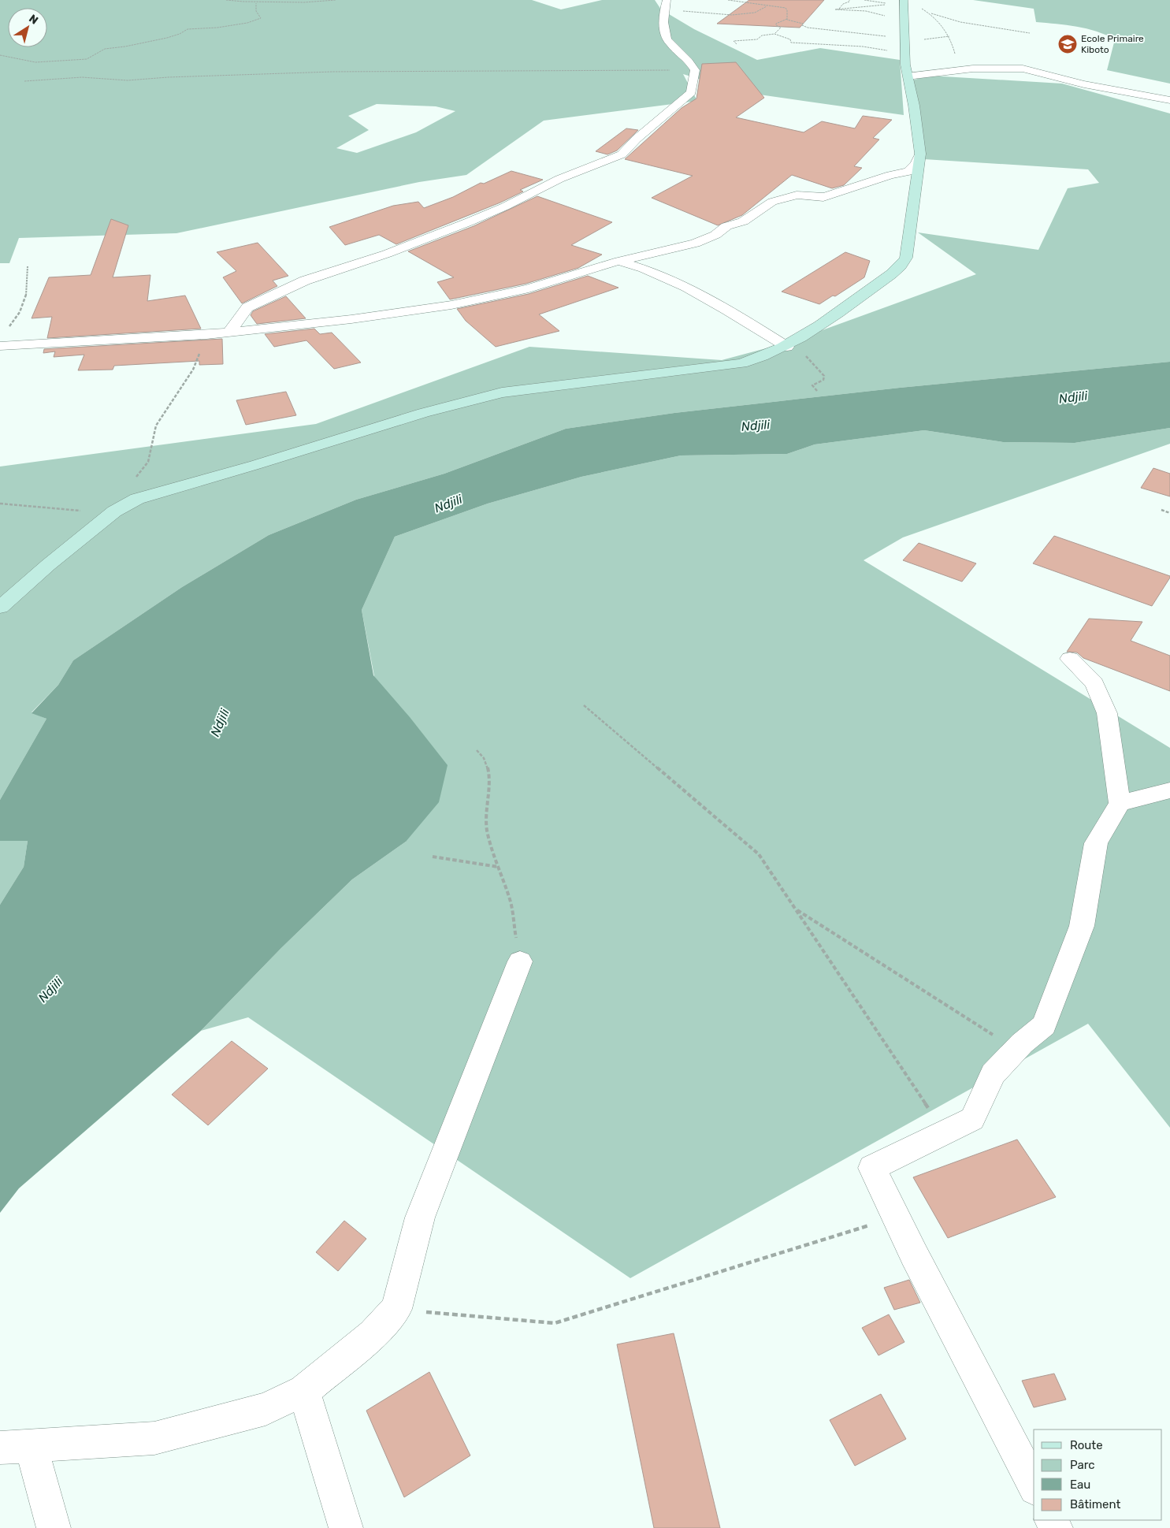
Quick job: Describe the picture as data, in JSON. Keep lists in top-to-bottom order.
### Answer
{
  "water": ["Ndjili"],
  "places": {
    "school or university": ["Ecole Primaire Kiboto"]
  },
  "legend": [
    "Route",
    "Parc",
    "Eau",
    "Bâtiment"
  ],
  "north": "top right"
}
